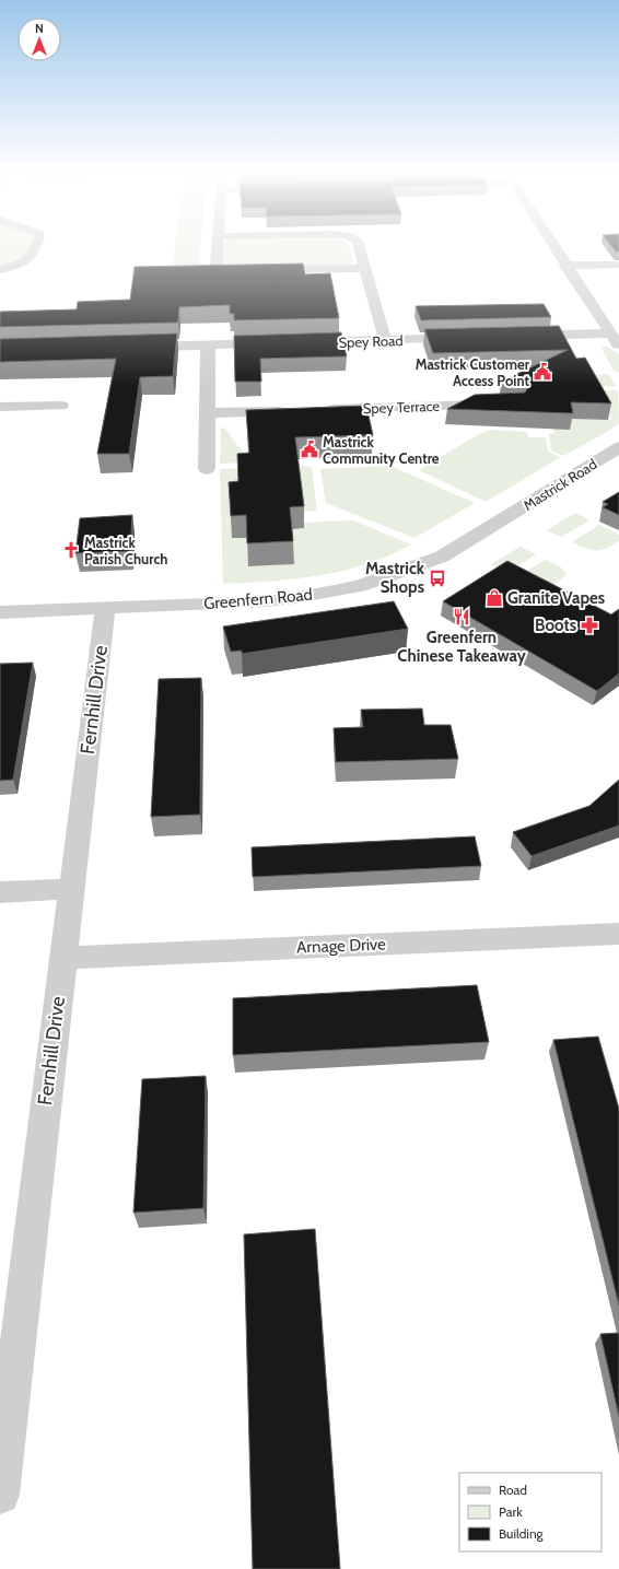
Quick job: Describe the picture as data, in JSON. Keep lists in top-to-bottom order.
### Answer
{
  "streets": {
    "street": [
      "Spey Road",
      "Spey Terrace",
      "Mastrick Road",
      "Greenfern Road",
      "Fernhill Drive",
      "Arnage Drive"
    ]
  },
  "crossings": [
    ["Mastrick Road", "Greenfern Road"],
    ["Greenfern Road", "Fernhill Drive"],
    ["Fernhill Drive", "Arnage Drive"]
  ],
  "places": {
    "public building": ["Mastrick Customer Access Point", "Mastrick Community Centre"],
    "church": ["Mastrick Parish Church"],
    "bus stop": ["Mastrick Shops"],
    "shop": ["Granite Vapes"],
    "restaurant": ["Greenfern Chinese Takeaway"],
    "pharmacy": ["Boots"]
  },
  "legend": ["Road", "Park", "Building"],
  "north": "top"
}
